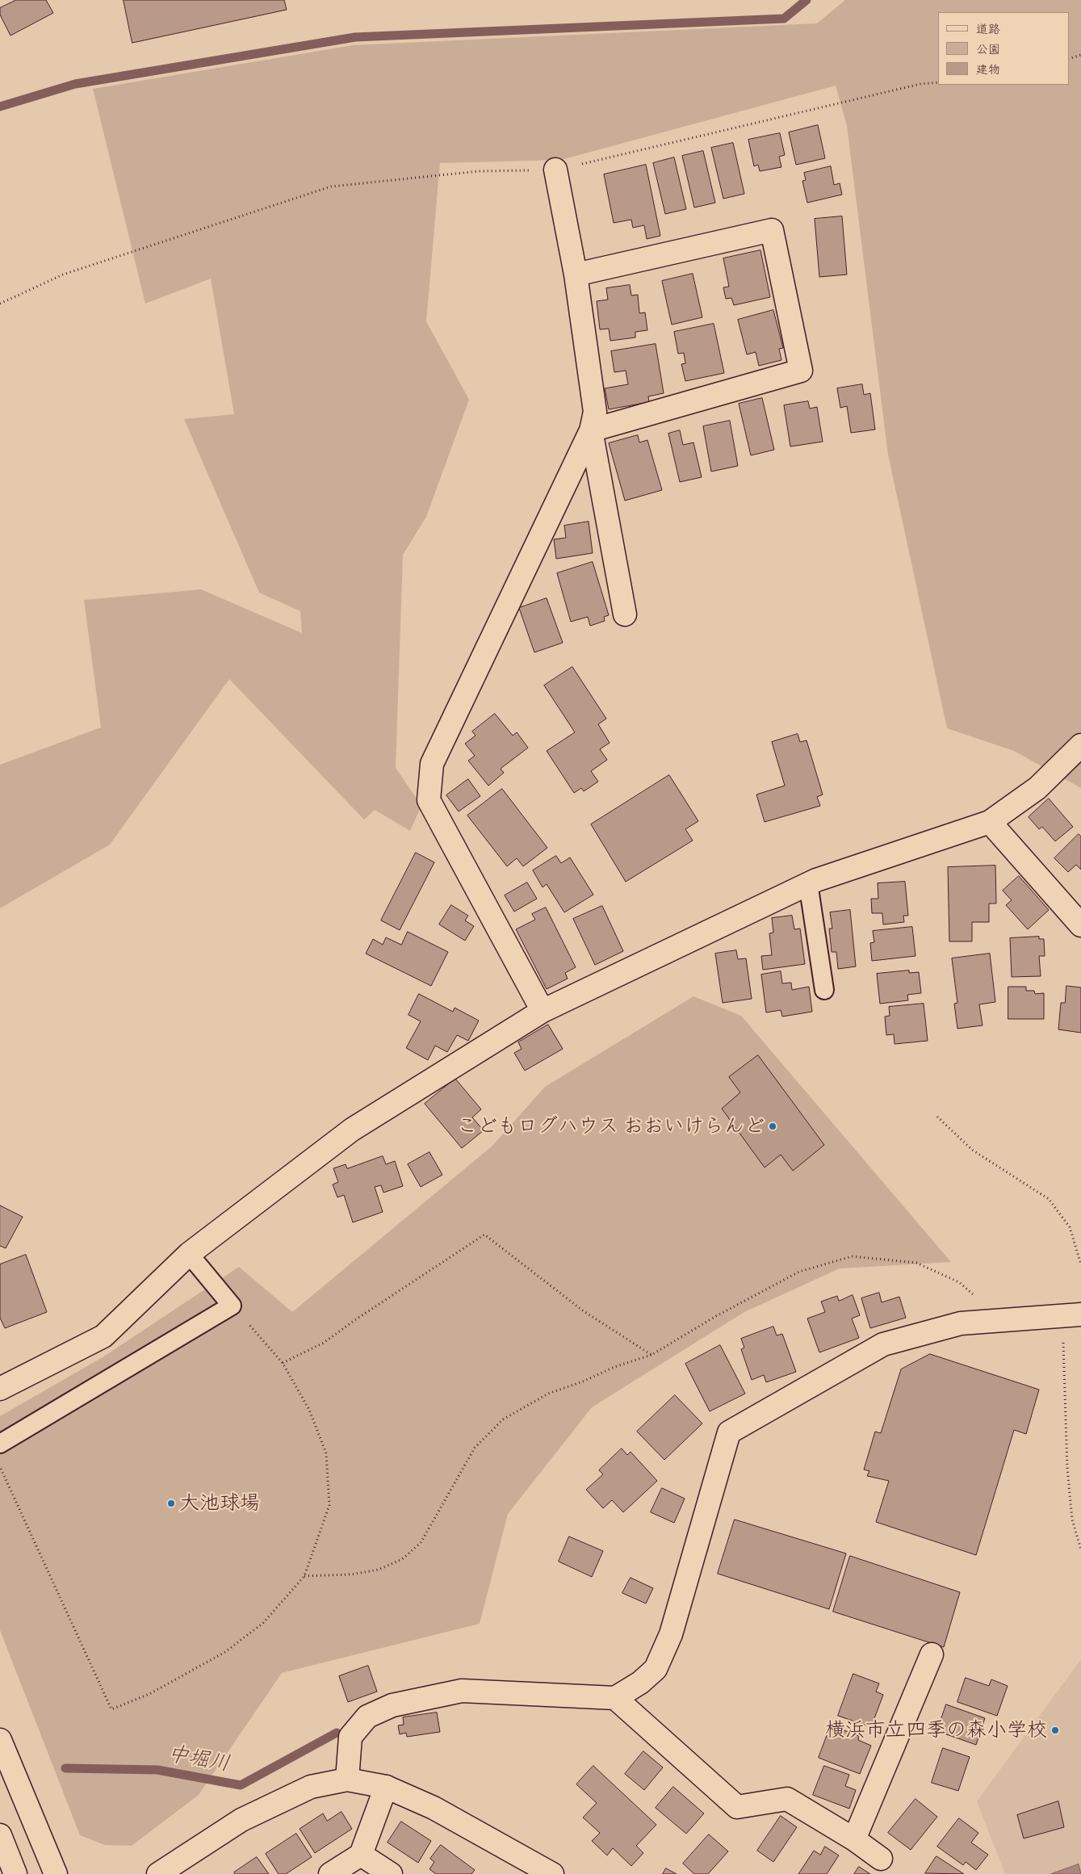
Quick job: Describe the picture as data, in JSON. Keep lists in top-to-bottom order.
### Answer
{
  "water": ["中堀川"],
  "places": ["こどもログハウス おおいけらんど", "大池球場", "横浜市立四季の森小学校"],
  "legend": ["道路", "公園", "建物"]
}
